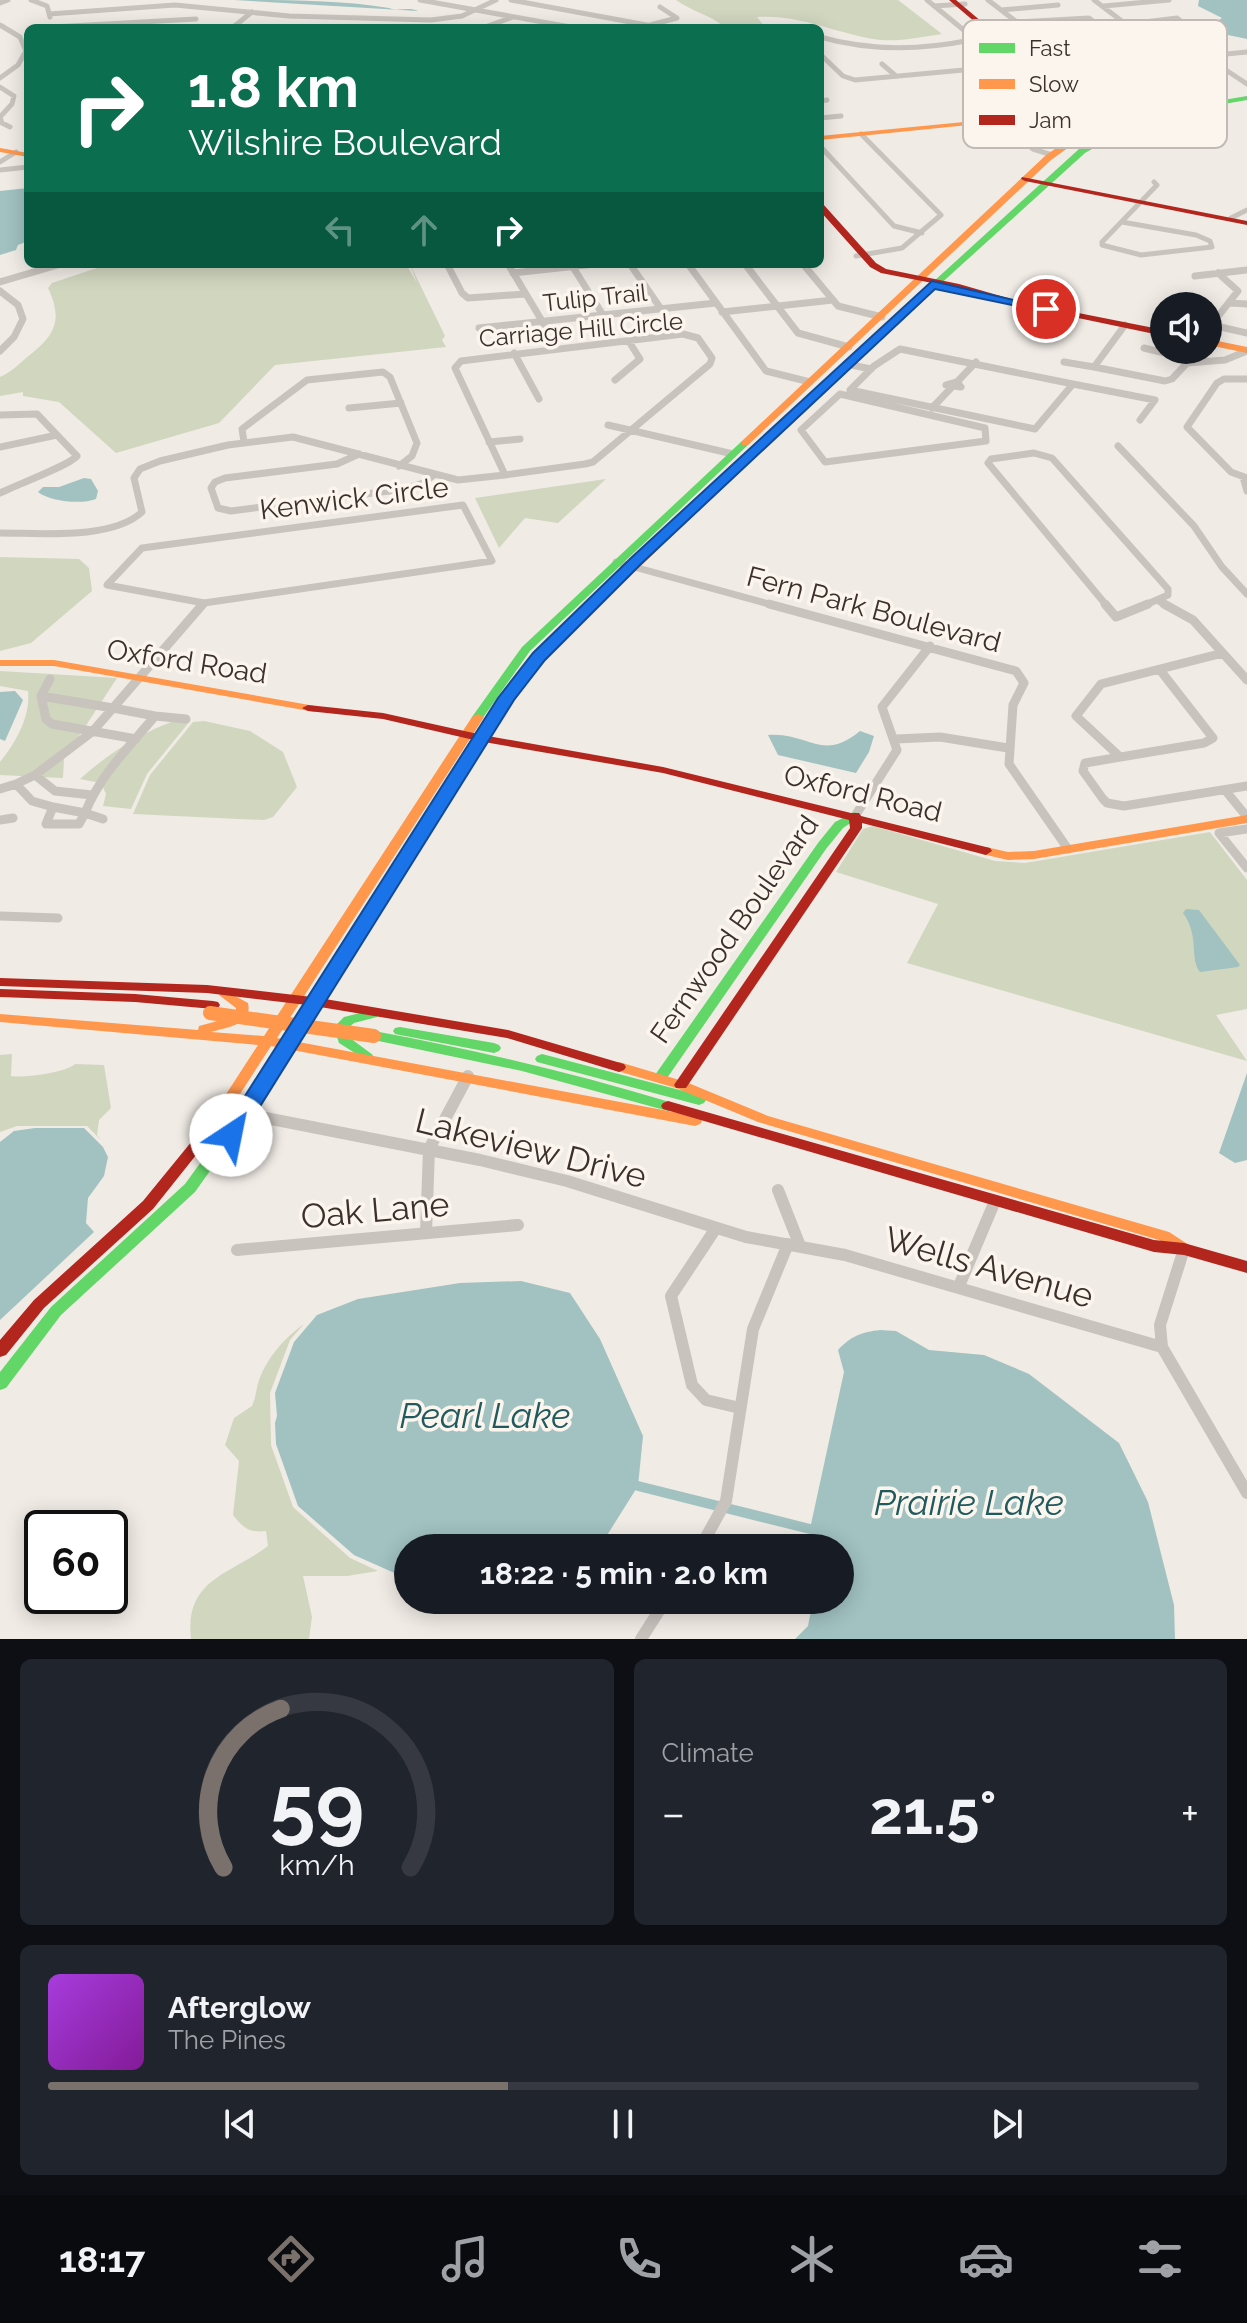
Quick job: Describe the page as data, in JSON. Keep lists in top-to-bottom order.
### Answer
{
  "streets": {
    "main road": ["Oxford Road", "Fernwood Boulevard"],
    "street": [
      "Tulip Trail",
      "Carriage Hill Circle",
      "Kenwick Circle",
      "Fern Park Boulevard",
      "Lakeview Drive",
      "Oak Lane",
      "Wells Avenue"
    ]
  },
  "crossings": [
    ["Fern Park Boulevard", "Oxford Road"],
    ["Oxford Road", "Fernwood Boulevard"],
    ["Lakeview Drive", "Wells Avenue"]
  ],
  "water": ["Pearl Lake", "Prairie Lake"],
  "legend": ["Fast", "Slow", "Jam"],
  "page": {
    "turn": ["1.8 km", "Wilshire Boulevard"],
    "limit": "60",
    "trip": "18:22 · 5 min · 2.0 km",
    "tile": "Climate",
    "heat": ["−", "21.5°", "+"],
    "song": ["Afterglow", "The Pines"],
    "tabs": "18:17",
    "gauge": ["59", "km/h"]
  }
}
